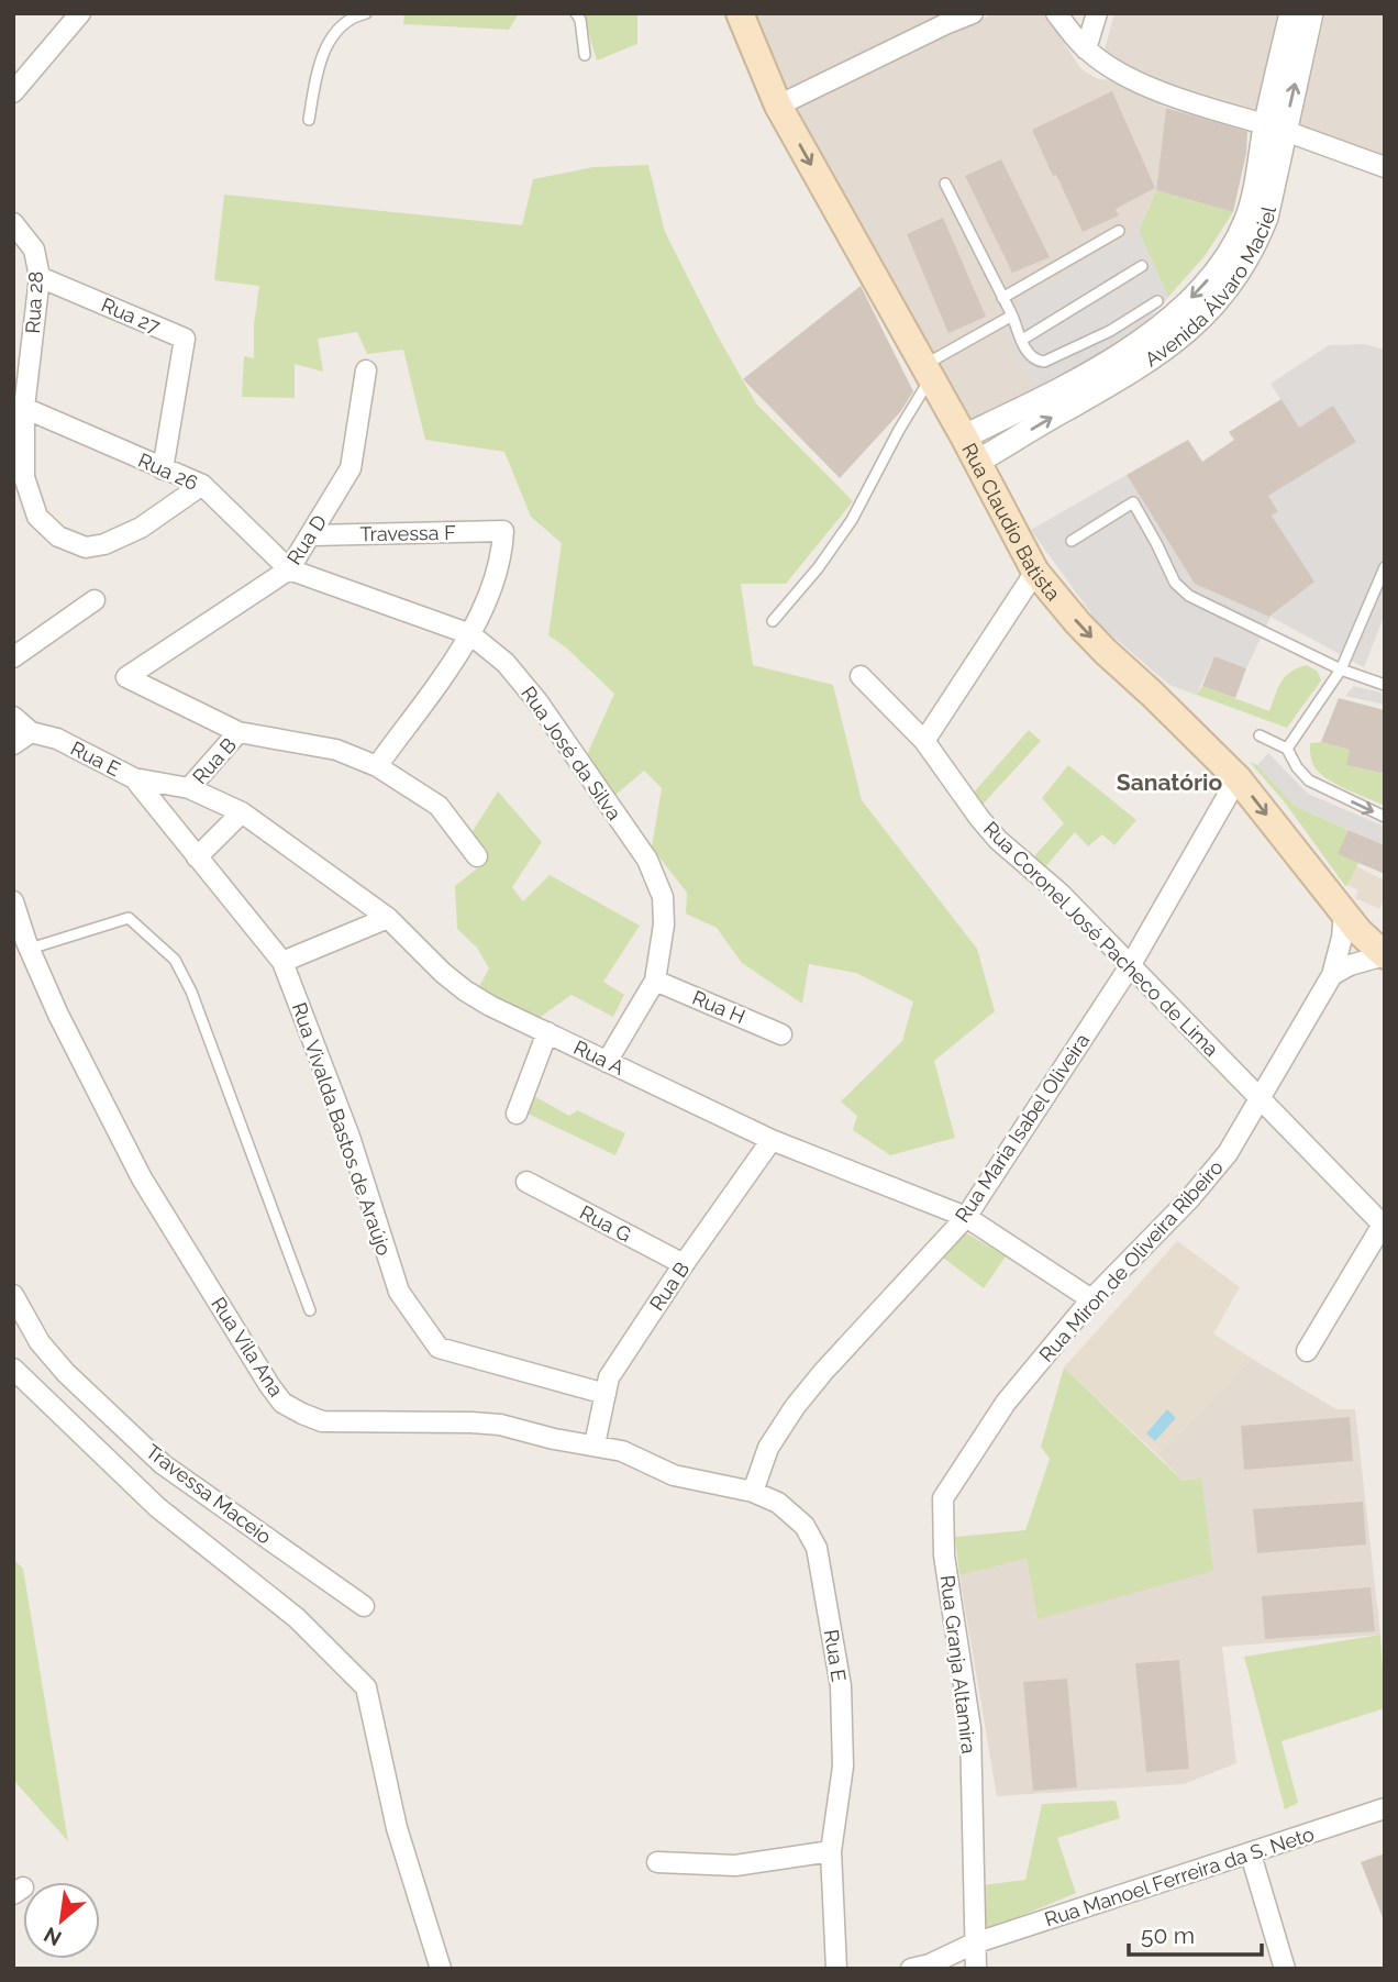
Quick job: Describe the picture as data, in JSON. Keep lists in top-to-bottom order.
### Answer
{
  "streets": {
    "main road": ["Rua Claudio Batista"],
    "street": [
      "Avenida Álvaro Maciel",
      "Rua 28",
      "Rua 27",
      "Rua 26",
      "Travessa F",
      "Rua D",
      "Rua José da Silva",
      "Rua E",
      "Rua B",
      "Rua Coronel José Pacheco de Lima",
      "Rua H",
      "Rua A",
      "Rua Maria Isabel Oliveira",
      "Rua Vivalda Bastos de Araújo",
      "Rua G",
      "Rua Miron de Oliveira Ribeiro",
      "Rua Vila Ana",
      "Travessa Maceio",
      "Rua Granja Altamira",
      "Rua Manoel Ferreira da S. Neto"
    ]
  },
  "crossings": [
    ["Avenida Álvaro Maciel", "Rua Claudio Batista"],
    ["Rua 28", "Rua 27"],
    ["Rua 28", "Rua 26"],
    ["Rua 27", "Rua 26"],
    ["Rua 26", "Rua D"],
    ["Rua 26", "Rua José da Silva"],
    ["Rua Claudio Batista", "Rua Maria Isabel Oliveira"],
    ["Rua Claudio Batista", "Rua Miron de Oliveira Ribeiro"],
    ["Travessa F", "Rua D"],
    ["Travessa F", "Rua José da Silva"],
    ["Rua D", "Rua José da Silva"],
    ["Rua D", "Rua B"],
    ["Rua José da Silva", "Rua H"],
    ["Rua José da Silva", "Rua A"],
    ["Rua E", "Rua A"],
    ["Rua E", "Rua Maria Isabel Oliveira"],
    ["Rua E", "Rua Vivalda Bastos de Araújo"],
    ["Rua E", "Rua Vila Ana"],
    ["Rua B", "Rua A"],
    ["Rua B", "Rua Vivalda Bastos de Araújo"],
    ["Rua B", "Rua G"],
    ["Rua B", "Rua Vila Ana"],
    ["Rua Coronel José Pacheco de Lima", "Rua Maria Isabel Oliveira"],
    ["Rua Coronel José Pacheco de Lima", "Rua Miron de Oliveira Ribeiro"],
    ["Rua A", "Rua Maria Isabel Oliveira"],
    ["Rua A", "Rua Vivalda Bastos de Araújo"],
    ["Rua A", "Rua Miron de Oliveira Ribeiro"],
    ["Rua Maria Isabel Oliveira", "Rua Vila Ana"],
    ["Rua Miron de Oliveira Ribeiro", "Rua Granja Altamira"],
    ["Rua Granja Altamira", "Rua Manoel Ferreira da S. Neto"]
  ],
  "one_way": ["Rua Claudio Batista"],
  "districts": ["Sanatório"],
  "scale_bar": "50 m",
  "north": "bottom left"
}
